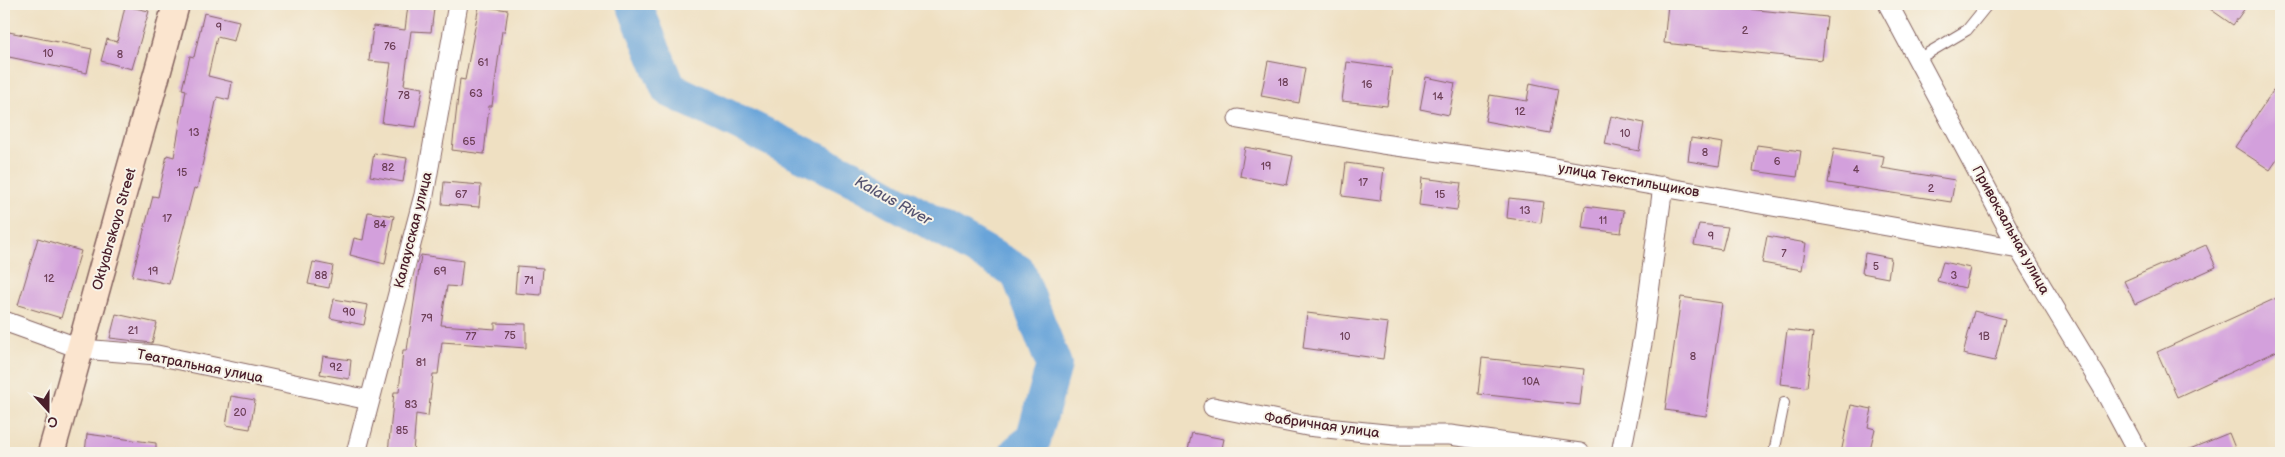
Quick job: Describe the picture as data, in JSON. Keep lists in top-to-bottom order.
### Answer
{
  "streets": {
    "main road": ["Oktyabrskaya Street"],
    "street": [
      "улица Текстильщиков",
      "Калаусская улица",
      "Привокзальная улица",
      "Театральная улица",
      "Фабричная улица"
    ]
  },
  "crossings": [
    ["улица Текстильщиков", "Привокзальная улица"],
    ["Oktyabrskaya Street", "Театральная улица"],
    ["Калаусская улица", "Театральная улица"]
  ],
  "water": ["Kalaus River"],
  "house_numbers": [
    "9",
    "2",
    "76",
    "10",
    "8",
    "61",
    "18",
    "16",
    "63",
    "78",
    "14",
    "12",
    "13",
    "10",
    "65",
    "8",
    "6",
    "19",
    "82",
    "4",
    "15",
    "17",
    "2",
    "67",
    "15",
    "13",
    "17",
    "11",
    "84",
    "9",
    "7",
    "5",
    "19",
    "69",
    "88",
    "3",
    "12",
    "71",
    "90",
    "79",
    "21",
    "75",
    "77",
    "10",
    "1В",
    "8",
    "81",
    "92",
    "10А",
    "83",
    "20",
    "85"
  ],
  "north": "bottom"
}
